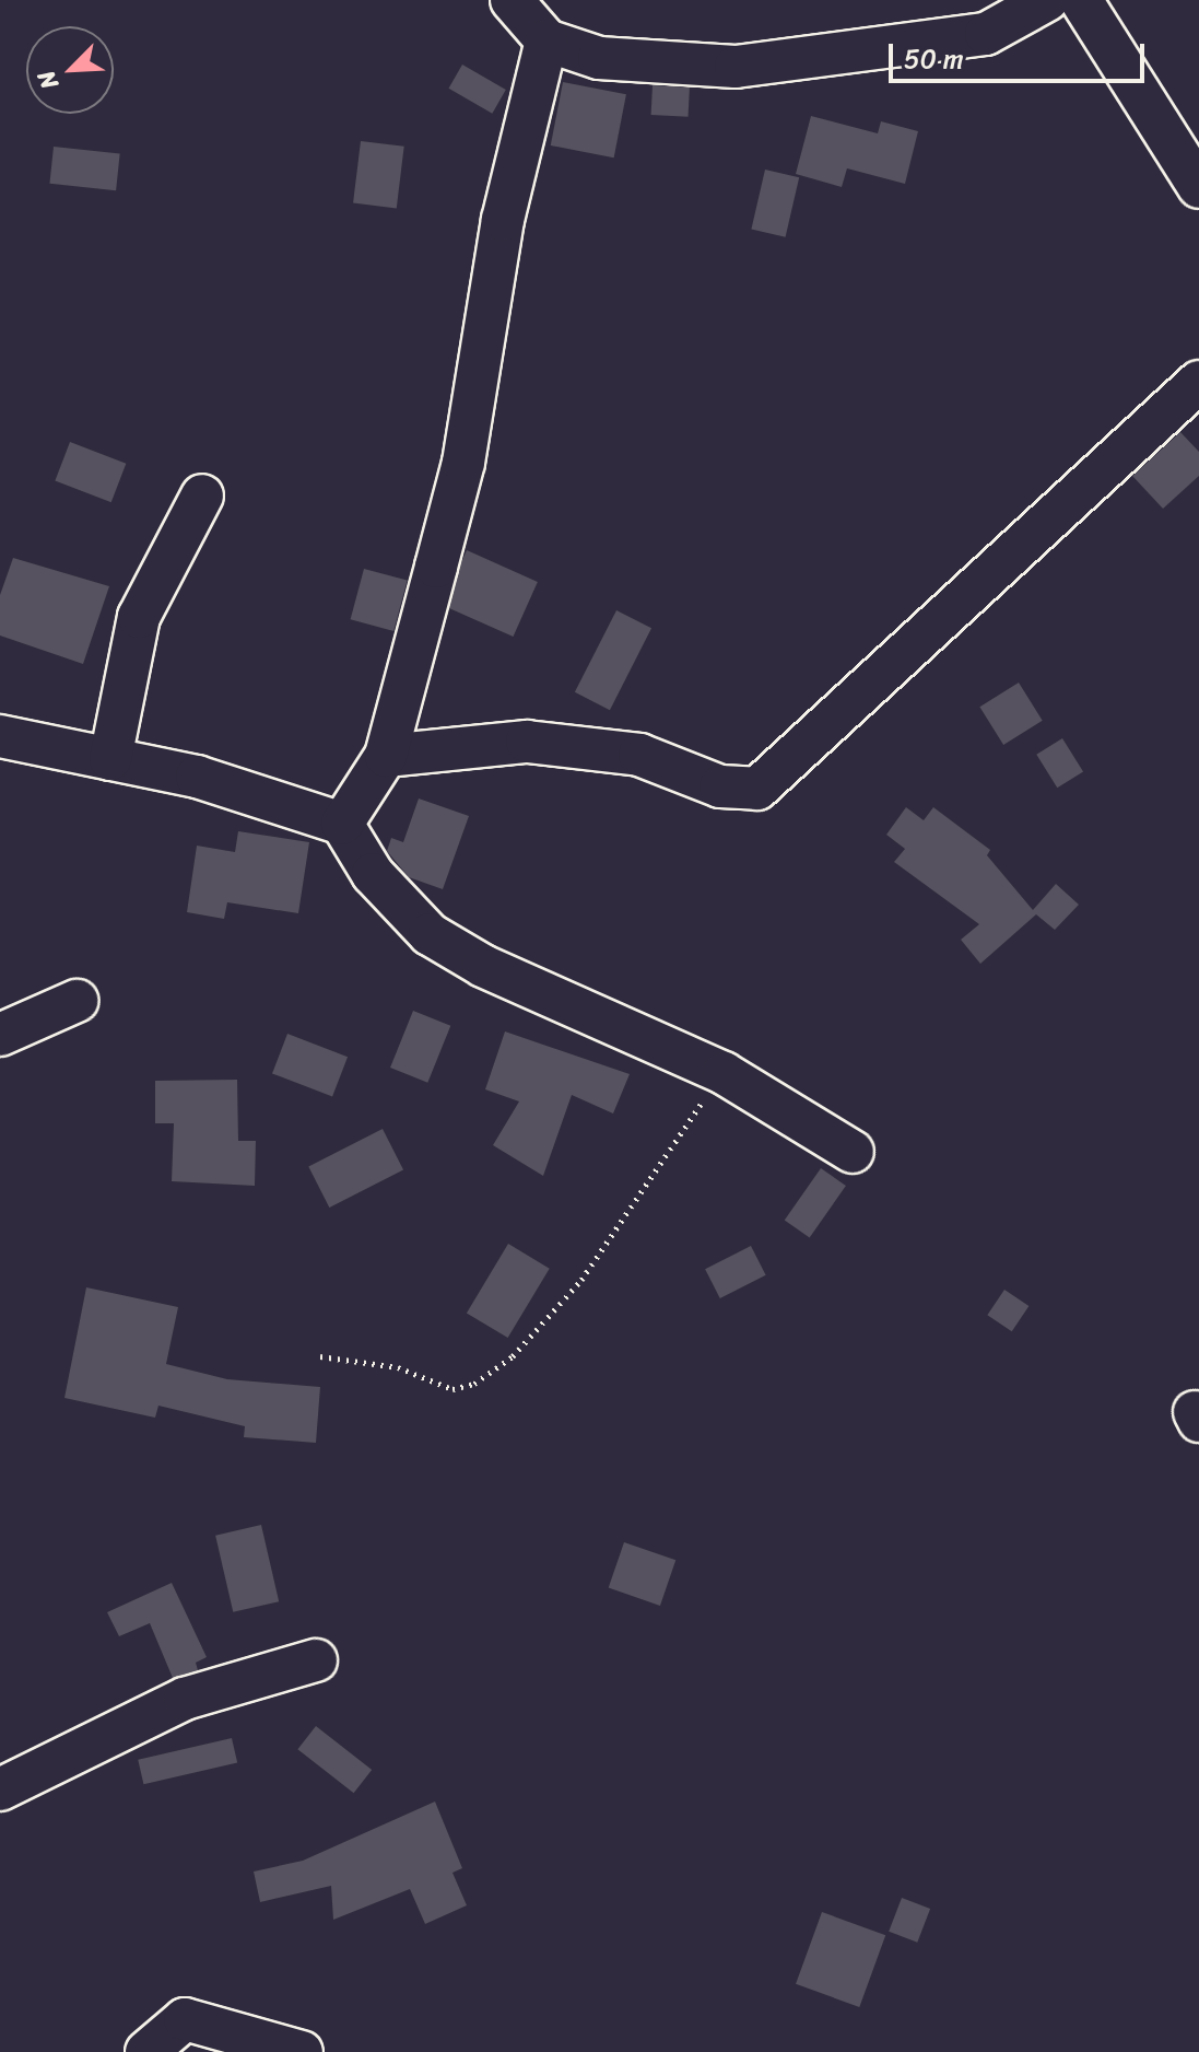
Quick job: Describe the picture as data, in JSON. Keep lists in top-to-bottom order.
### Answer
{
  "scale_bar": "50 m",
  "north": "bottom left"
}
